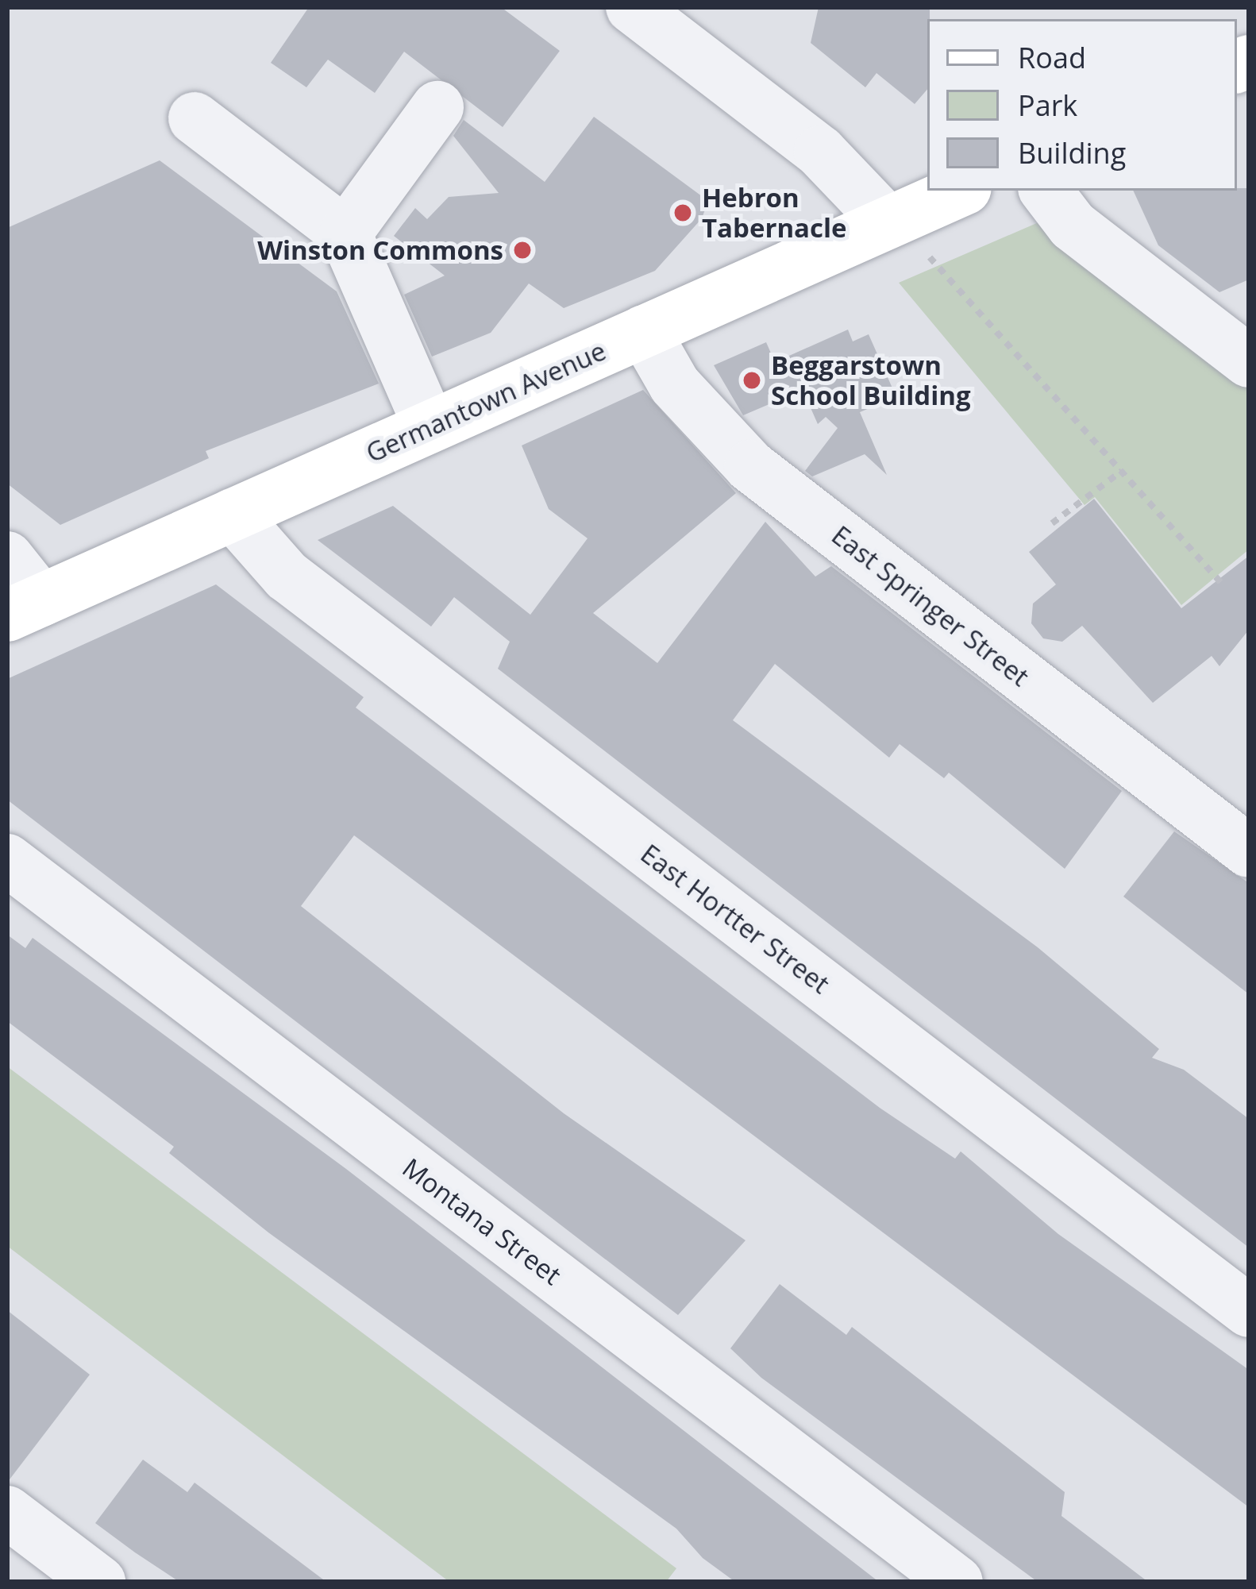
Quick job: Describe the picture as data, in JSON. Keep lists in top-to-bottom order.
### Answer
{
  "streets": {
    "main road": ["Germantown Avenue"],
    "street": ["East Springer Street", "East Hortter Street", "Montana Street"]
  },
  "crossings": [
    ["Germantown Avenue", "East Springer Street"],
    ["Germantown Avenue", "East Hortter Street"]
  ],
  "places": ["Hebron Tabernacle", "Winston Commons", "Beggarstown School Building"],
  "legend": ["Road", "Park", "Building"]
}
